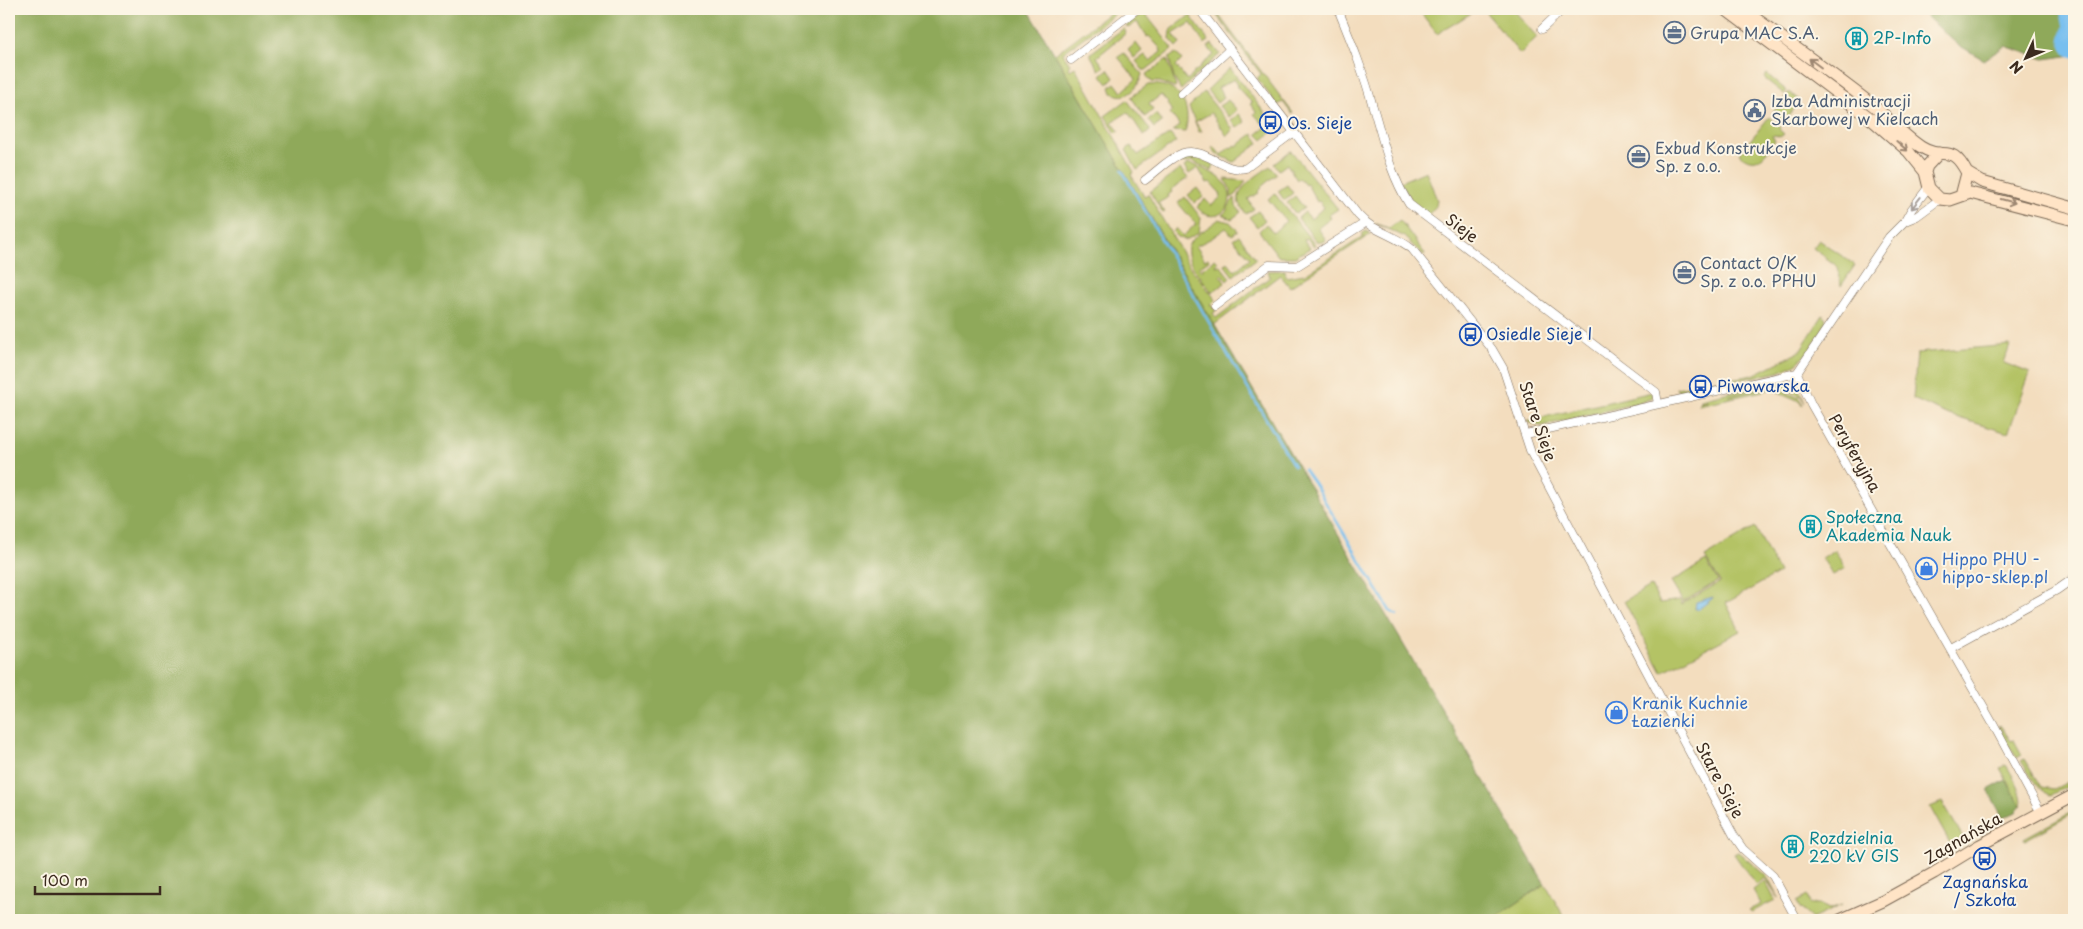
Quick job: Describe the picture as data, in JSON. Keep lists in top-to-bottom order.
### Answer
{
  "streets": {
    "main road": ["Zagnańska"],
    "street": ["Sieje", "Stare Sieje", "Peryferyjna"]
  },
  "crossings": [
    ["Peryferyjna", "Zagnańska"]
  ],
  "places": {
    "office": ["Grupa MAC S.A.", "Exbud Konstrukcje Sp. z o.o.", "Contact O/K Sp. z o.o. PPHU"],
    "building": ["2P-Info", "Społeczna Akademia Nauk", "Rozdzielnia 220 kV GIS"],
    "public building": ["Izba Administracji Skarbowej w Kielcach"],
    "bus stop": [
      "Os. Sieje",
      "Osiedle Sieje I",
      "Piwowarska",
      "Zagnańska / Szkoła"
    ],
    "shop": ["Hippo PHU - hippo-sklep.pl", "Kranik Kuchnie Łazienki"]
  },
  "scale_bar": "100 m",
  "north": "bottom left"
}
